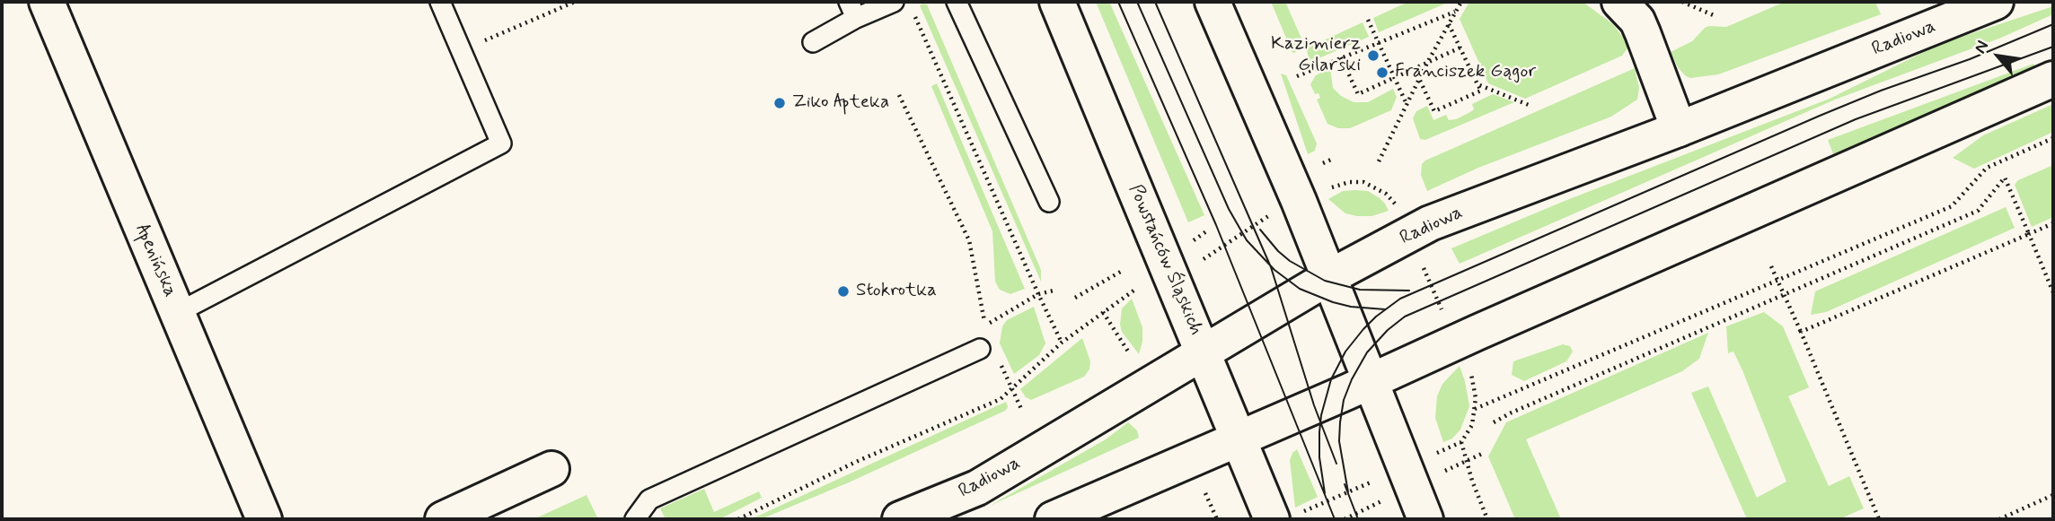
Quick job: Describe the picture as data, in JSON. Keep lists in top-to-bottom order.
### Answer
{
  "streets": {
    "street": ["Radiowa", "Powstańców Śląskich", "Apenińska"]
  },
  "crossings": [
    ["Radiowa", "Powstańców Śląskich"]
  ],
  "places": [
    "Kazimierz Gilarski",
    "Franciszek Gągor",
    "Ziko Apteka",
    "Stokrotka"
  ],
  "north": "top left"
}
